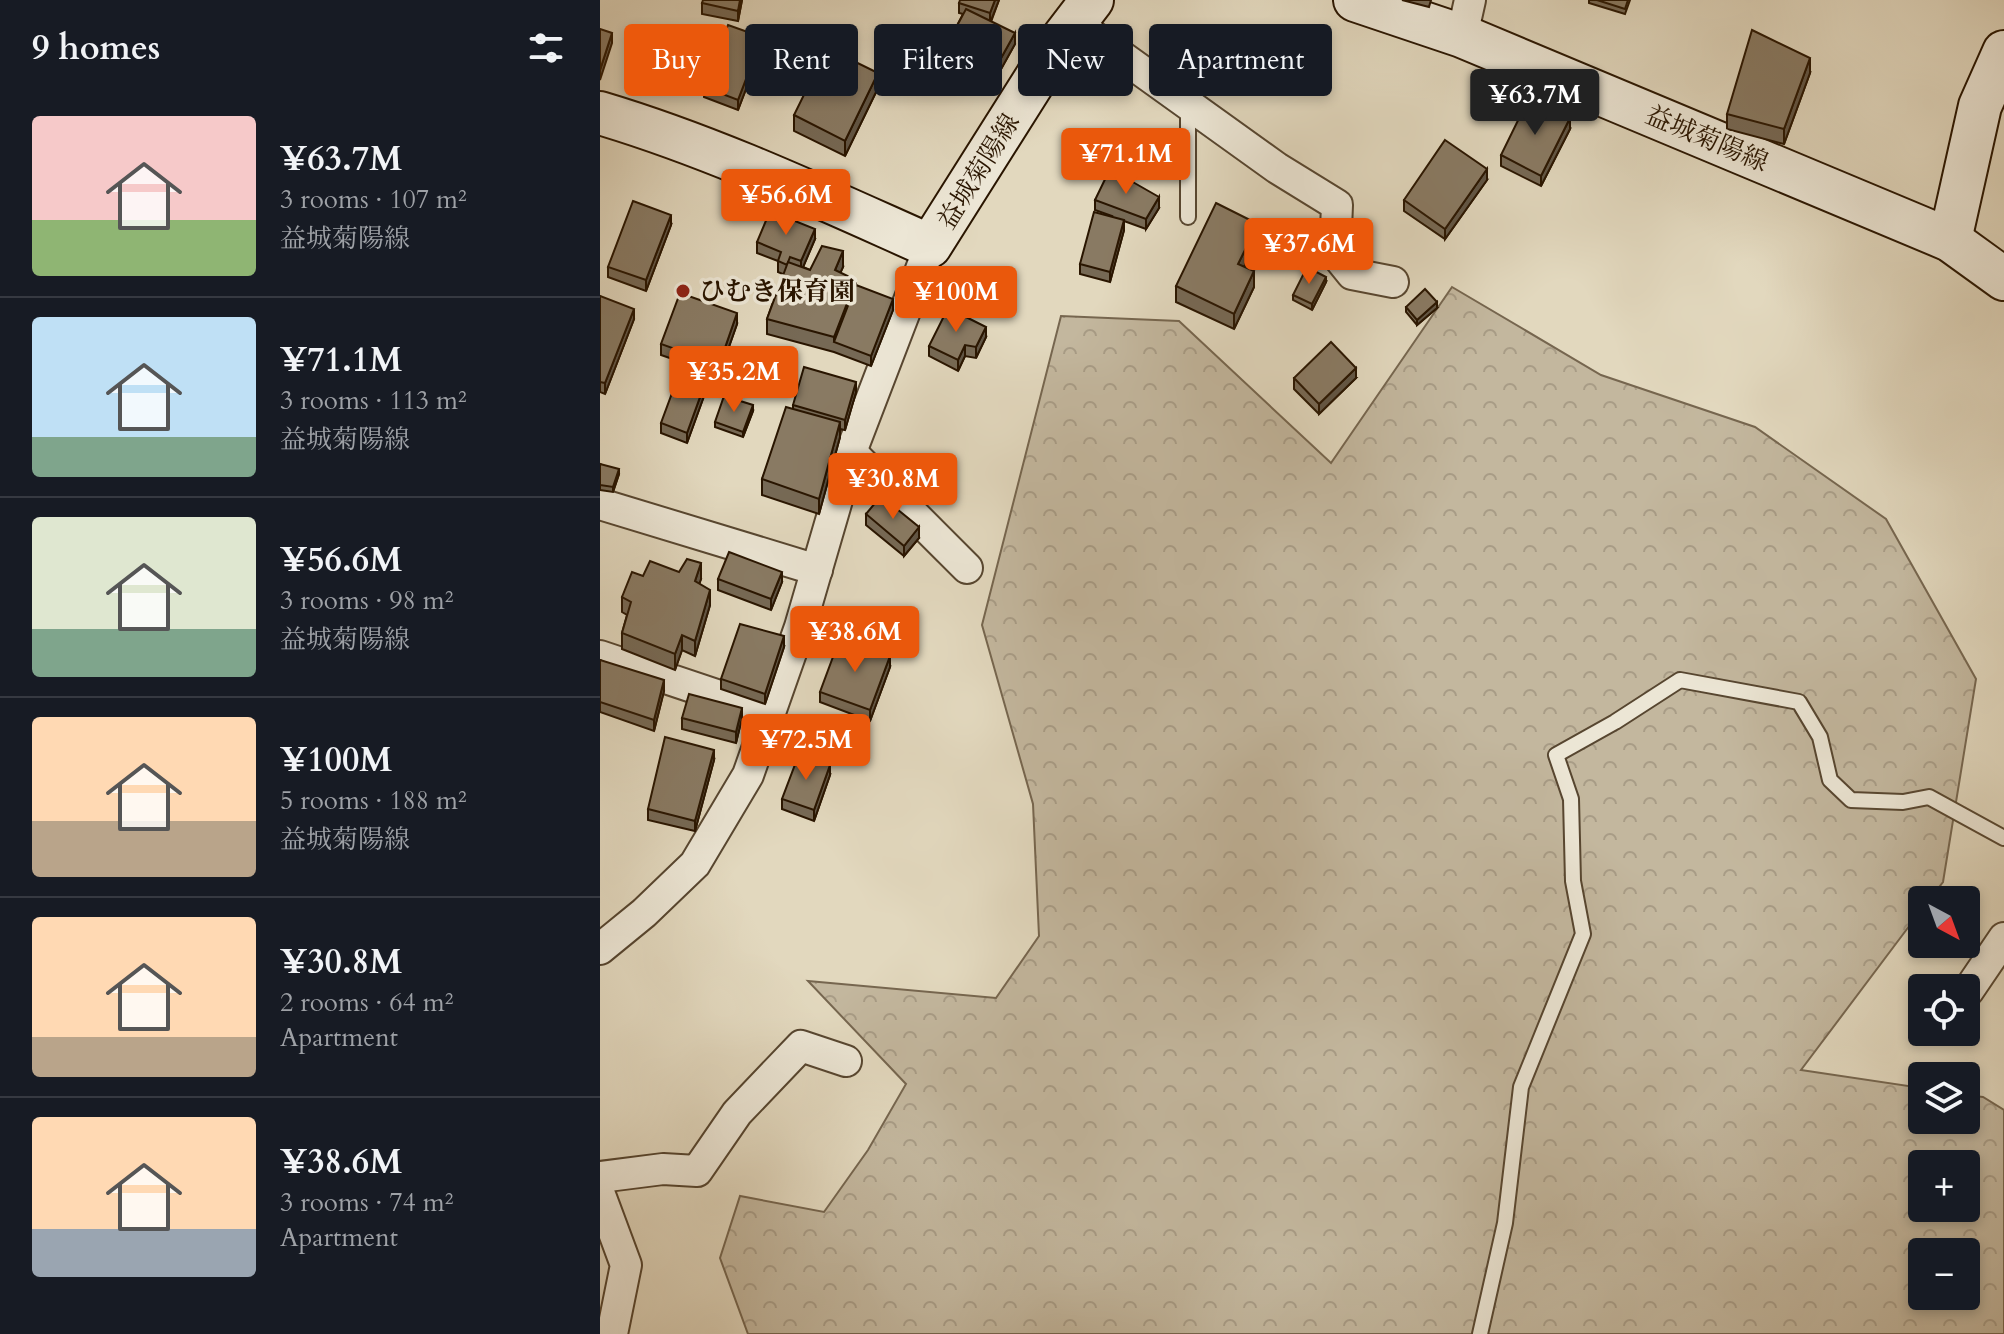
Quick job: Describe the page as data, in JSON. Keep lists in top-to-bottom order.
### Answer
{
  "streets": {
    "main road": ["益城菊陽線"]
  },
  "places": ["ひむき保育園"],
  "north": "bottom right",
  "page": {
    "heading": "9 homes",
    "chip": [
      "Buy",
      "Rent",
      "Filters",
      "New",
      "Apartment"
    ],
    "price": [
      "¥63.7M",
      "¥71.1M",
      "¥56.6M",
      "¥37.6M",
      "¥100M",
      "¥35.2M",
      "¥30.8M",
      "¥38.6M",
      "¥72.5M"
    ],
    "list": [
      {
        "name": "¥63.7M",
        "note": "3 rooms · 107 m² · 益城菊陽線"
      },
      {
        "name": "¥71.1M",
        "note": "3 rooms · 113 m² · 益城菊陽線"
      },
      {
        "name": "¥56.6M",
        "note": "3 rooms · 98 m² · 益城菊陽線"
      },
      {
        "name": "¥100M",
        "note": "5 rooms · 188 m² · 益城菊陽線"
      },
      {
        "name": "¥30.8M",
        "note": "2 rooms · 64 m² · Apartment"
      },
      {
        "name": "¥38.6M",
        "note": "3 rooms · 74 m² · Apartment"
      }
    ],
    "map_buttons": ["+", "−"]
  }
}
